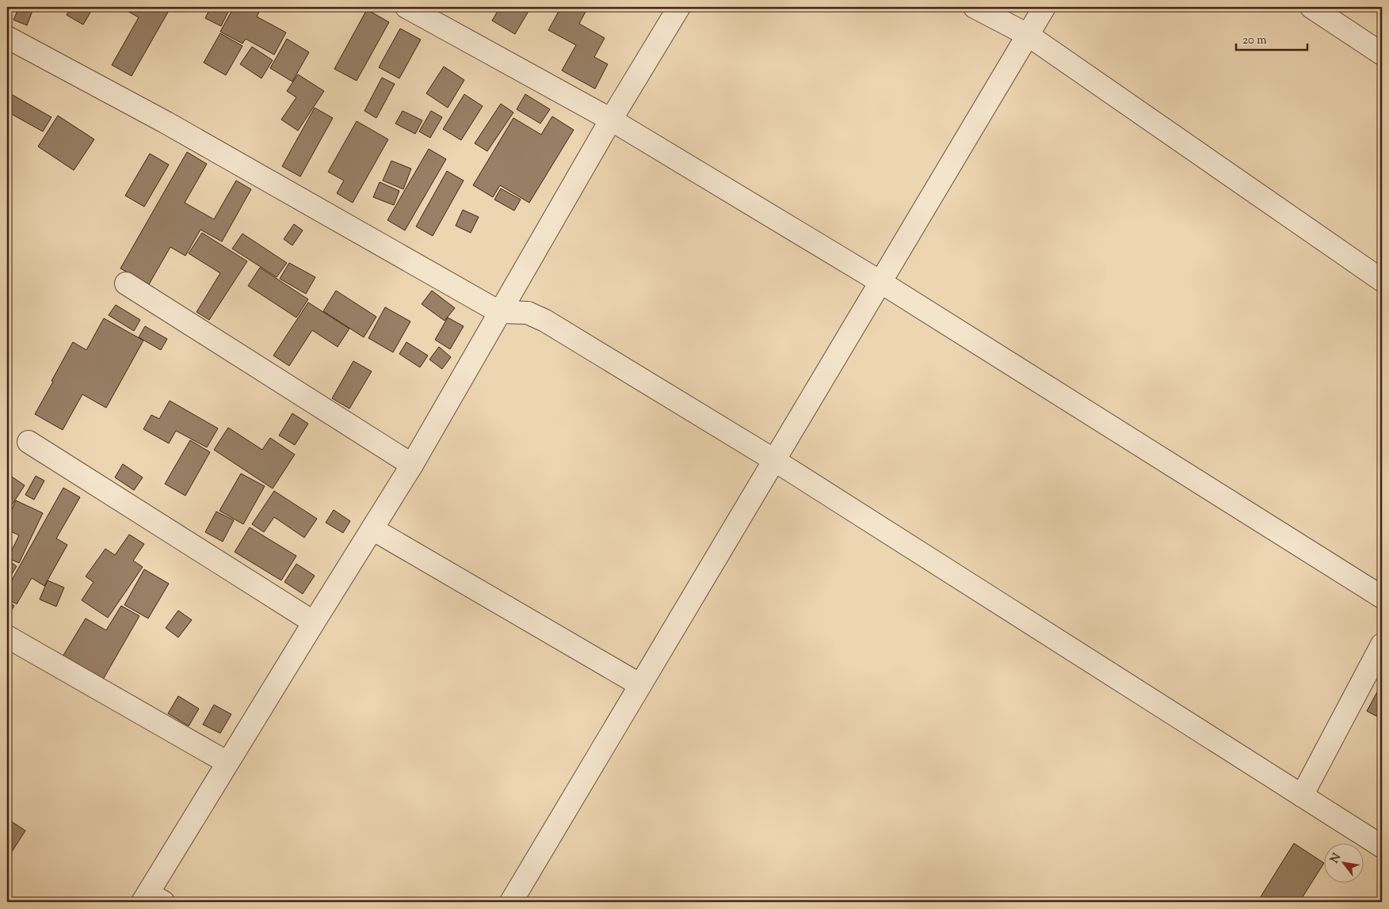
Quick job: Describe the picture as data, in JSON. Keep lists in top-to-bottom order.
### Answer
{
  "scale_bar": "20 m",
  "north": "top left"
}
